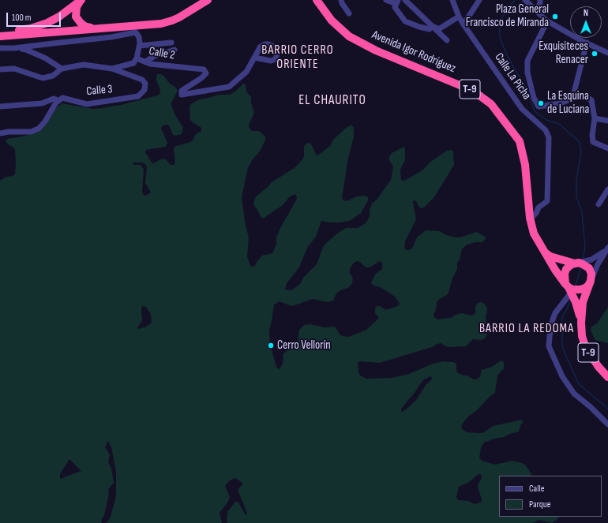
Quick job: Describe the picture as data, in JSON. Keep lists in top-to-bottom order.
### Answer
{
  "streets": {
    "highway": ["Avenida Igor Rodríguez", "T-9"],
    "street": ["Calle 2", "Calle La Picha", "Calle 3"]
  },
  "crossings": [
    ["Avenida Igor Rodríguez", "Calle La Picha"],
    ["Avenida Igor Rodríguez", "T-9"],
    ["Calle 2", "Calle 3"]
  ],
  "districts": ["BARRIO CERRO ORIENTE", "EL CHAURITO", "BARRIO LA REDOMA"],
  "places": [
    "Plaza General Francisco de Miranda",
    "Exquisiteces Renacer",
    "La Esquina de Luciana",
    "Cerro Vellorín"
  ],
  "legend": ["Calle", "Parque"],
  "scale_bar": "100 m",
  "north": "top"
}
